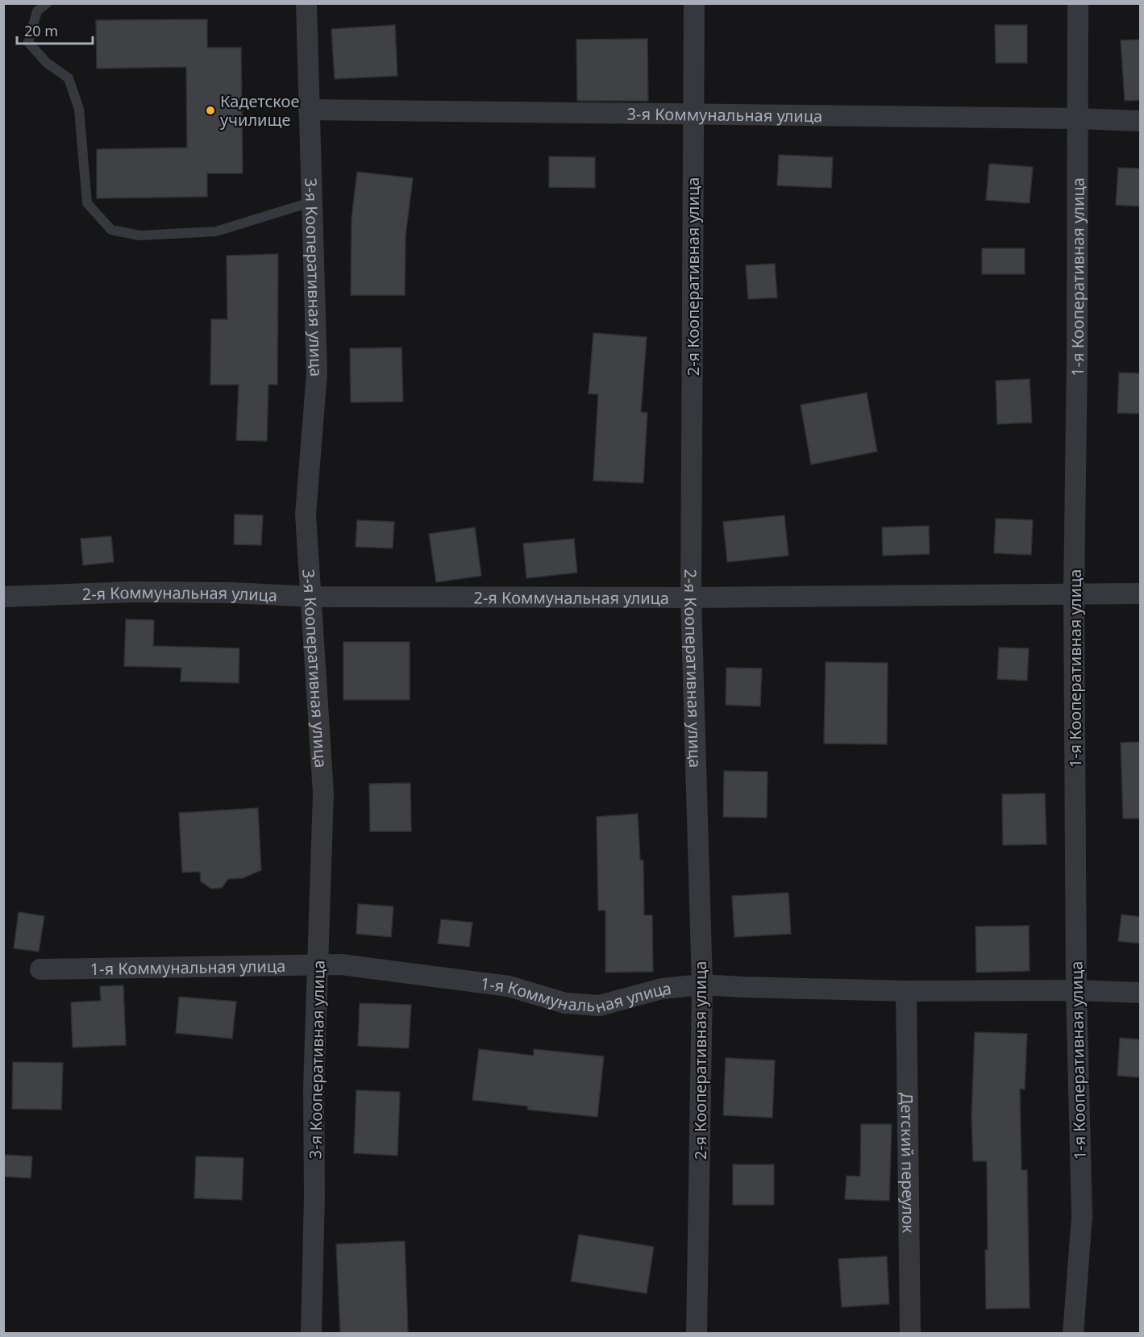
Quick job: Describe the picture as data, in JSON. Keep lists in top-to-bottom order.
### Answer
{
  "streets": {
    "street": [
      "3-я Коммунальная улица",
      "2-я Кооперативная улица",
      "1-я Кооперативная улица",
      "3-я Кооперативная улица",
      "2-я Коммунальная улица",
      "1-я Коммунальная улица",
      "Детский переулок"
    ]
  },
  "crossings": [
    ["3-я Коммунальная улица", "2-я Кооперативная улица"],
    ["3-я Коммунальная улица", "1-я Кооперативная улица"],
    ["3-я Коммунальная улица", "3-я Кооперативная улица"],
    ["2-я Кооперативная улица", "2-я Коммунальная улица"],
    ["2-я Кооперативная улица", "1-я Коммунальная улица"],
    ["1-я Кооперативная улица", "2-я Коммунальная улица"],
    ["1-я Кооперативная улица", "1-я Коммунальная улица"],
    ["3-я Кооперативная улица", "2-я Коммунальная улица"],
    ["3-я Кооперативная улица", "1-я Коммунальная улица"],
    ["1-я Коммунальная улица", "Детский переулок"]
  ],
  "places": ["Кадетское училище"],
  "scale_bar": "20 m"
}
